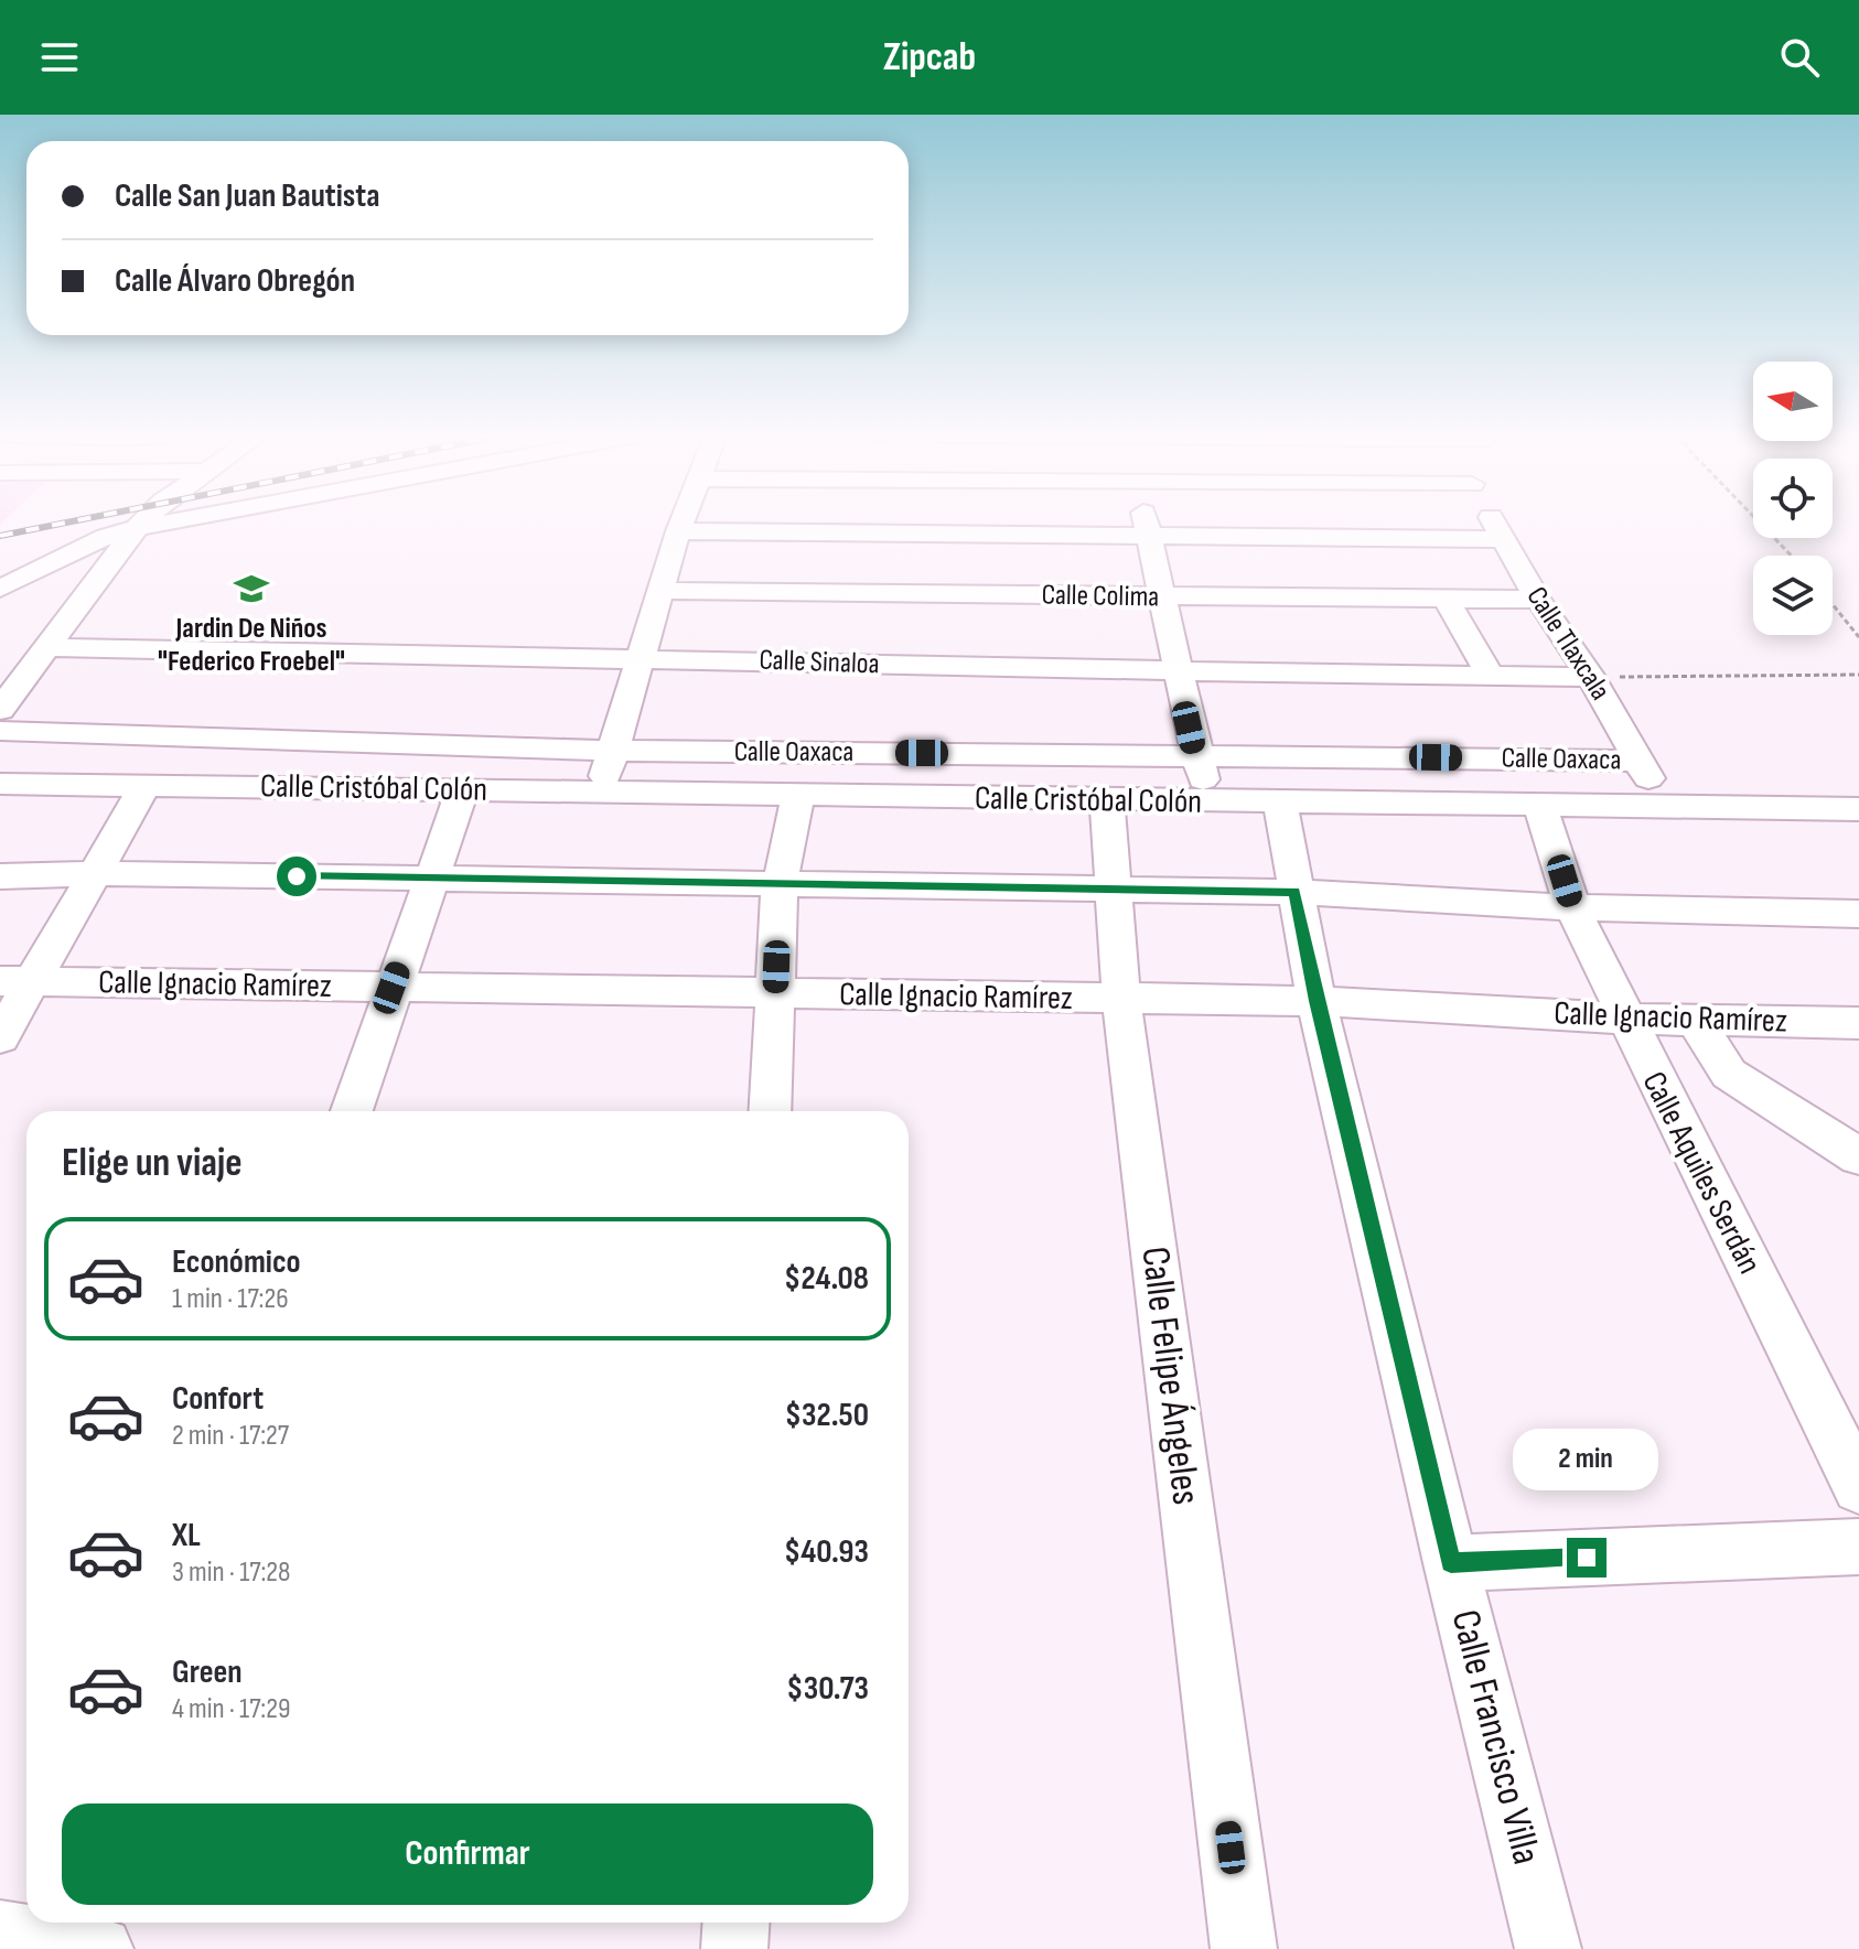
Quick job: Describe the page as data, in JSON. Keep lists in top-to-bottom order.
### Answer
{
  "streets": {
    "street": [
      "Calle Colima",
      "Calle Tlaxcala",
      "Calle Sinaloa",
      "Calle Oaxaca",
      "Calle Cristóbal Colón",
      "Calle Ignacio Ramírez",
      "Calle Aquiles Serdán",
      "Calle Felipe Ángeles",
      "Calle Francisco Villa"
    ]
  },
  "crossings": [
    ["Calle Colima", "Calle Tlaxcala"],
    ["Calle Tlaxcala", "Calle Sinaloa"],
    ["Calle Tlaxcala", "Calle Oaxaca"],
    ["Calle Tlaxcala", "Calle Cristóbal Colón"],
    ["Calle Cristóbal Colón", "Calle Aquiles Serdán"],
    ["Calle Cristóbal Colón", "Calle Felipe Ángeles"],
    ["Calle Cristóbal Colón", "Calle Francisco Villa"],
    ["Calle Ignacio Ramírez", "Calle Aquiles Serdán"],
    ["Calle Ignacio Ramírez", "Calle Felipe Ángeles"],
    ["Calle Ignacio Ramírez", "Calle Francisco Villa"]
  ],
  "places": {
    "school or university": ["Jardin De Niños \"Federico Froebel\""]
  },
  "north": "left",
  "page": {
    "header": "Zipcab",
    "banner": ["Calle San Juan Bautista", "Calle Álvaro Obregón"],
    "heading": "Elige un viaje",
    "list": [
      {
        "name": "Económico",
        "note": "1 min · 17:26",
        "value": "$24.08"
      },
      {
        "name": "Confort",
        "note": "2 min · 17:27",
        "value": "$32.50"
      },
      {
        "name": "XL",
        "note": "3 min · 17:28",
        "value": "$40.93"
      },
      {
        "name": "Green",
        "note": "4 min · 17:29",
        "value": "$30.73"
      }
    ],
    "bubble": "2 min",
    "buttons": "Confirmar"
  }
}
